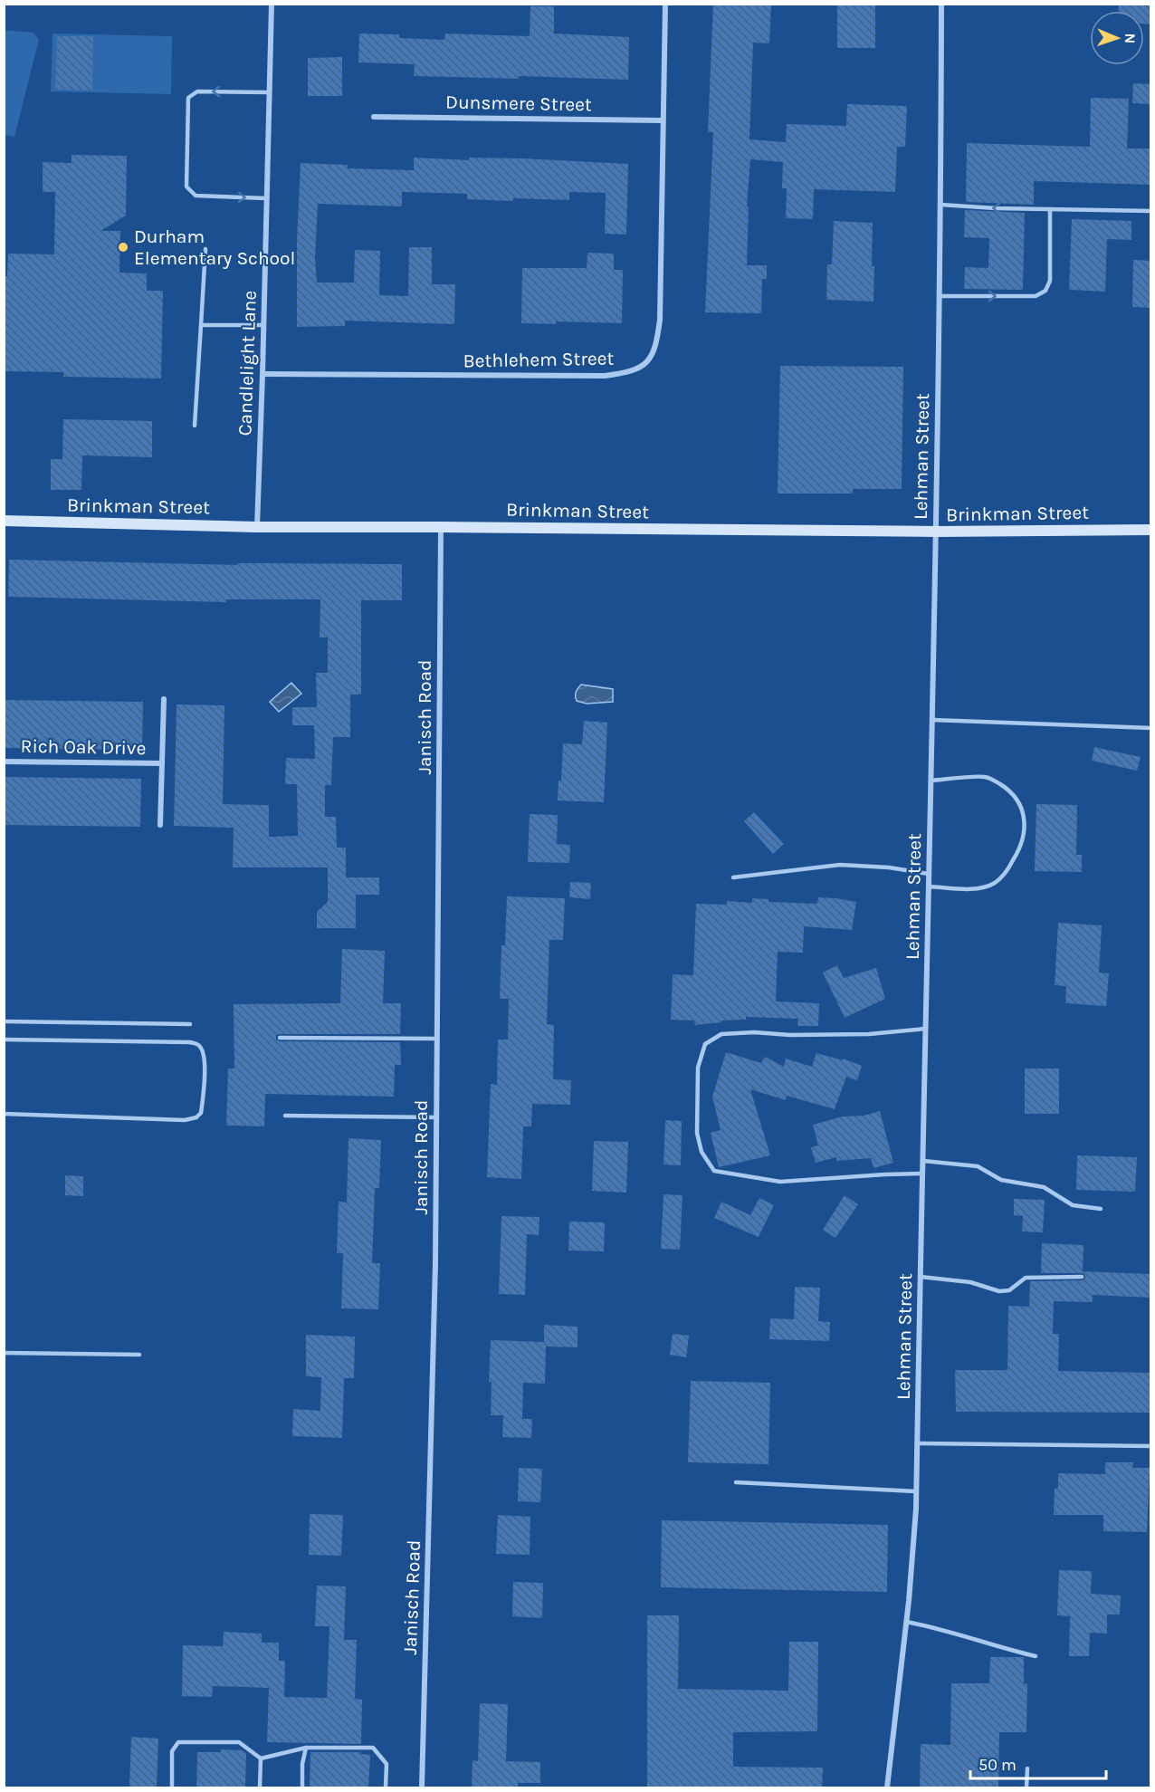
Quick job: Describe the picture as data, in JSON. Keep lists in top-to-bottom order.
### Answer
{
  "streets": {
    "street": [
      "Dunsmere Street",
      "Bethlehem Street",
      "Candlelight Lane",
      "Lehman Street",
      "Brinkman Street",
      "Janisch Road",
      "Rich Oak Drive"
    ]
  },
  "crossings": [
    ["Dunsmere Street", "Bethlehem Street"],
    ["Bethlehem Street", "Candlelight Lane"],
    ["Candlelight Lane", "Brinkman Street"],
    ["Lehman Street", "Brinkman Street"],
    ["Brinkman Street", "Janisch Road"]
  ],
  "places": ["Durham Elementary School"],
  "scale_bar": "50 m",
  "north": "right"
}
